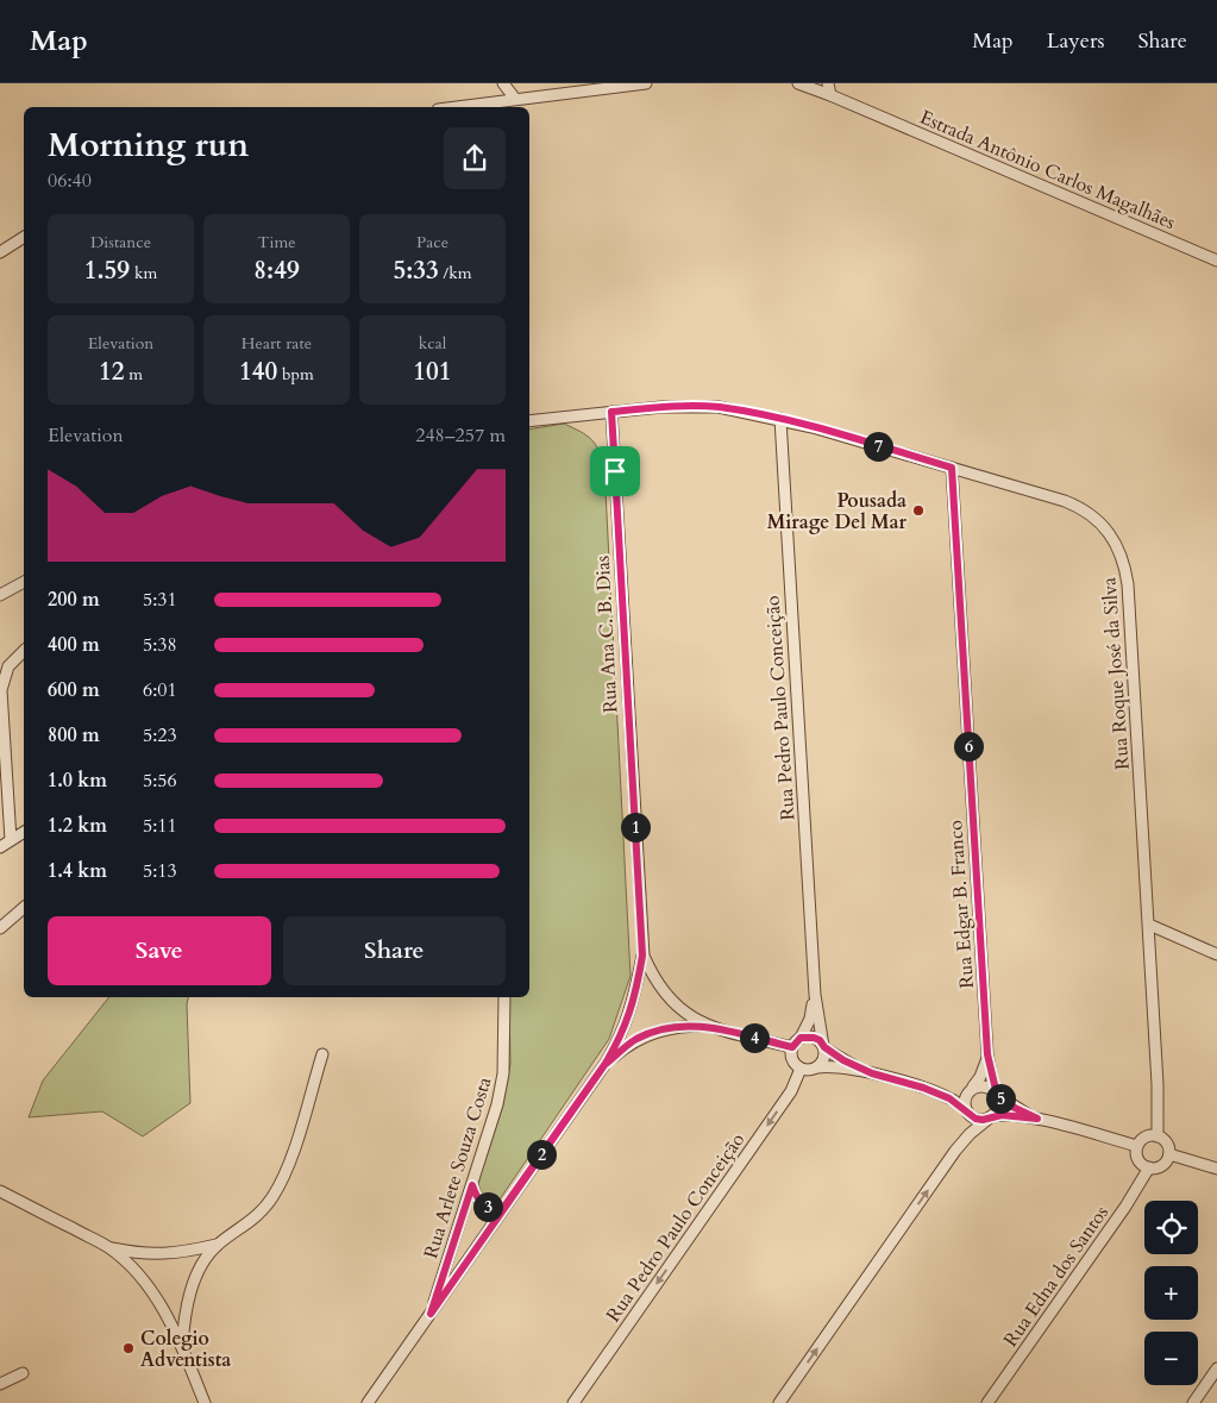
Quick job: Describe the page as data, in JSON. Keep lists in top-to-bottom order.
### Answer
{
  "streets": {
    "street": [
      "Estrada Antônio Carlos Magalhães",
      "Rua Ana C. B. Dias",
      "Rua Roque José da Silva",
      "Rua Pedro Paulo Conceição",
      "Rua Edgar B. Franco",
      "Rua Arlete Souza Costa",
      "Rua Edna dos Santos"
    ]
  },
  "crossings": [
    ["Rua Ana C. B. Dias", "Rua Roque José da Silva"],
    ["Rua Ana C. B. Dias", "Rua Pedro Paulo Conceição"],
    ["Rua Roque José da Silva", "Rua Pedro Paulo Conceição"],
    ["Rua Roque José da Silva", "Rua Edgar B. Franco"],
    ["Rua Roque José da Silva", "Rua Edna dos Santos"]
  ],
  "one_way": ["Rua Pedro Paulo Conceição"],
  "places": ["Pousada Mirage Del Mar", "Colegio Adventista"],
  "page": {
    "header": "Map",
    "nav": ["Map", "Layers", "Share"],
    "heading": ["Morning run", "06:40"],
    "stats": [
      ["Distance", "1.59 km"],
      ["Time", "8:49"],
      ["Pace", "5:33 /km"],
      ["Elevation", "12 m"],
      ["Heart rate", "140 bpm"],
      ["kcal", "101"]
    ],
    "chart": ["Elevation", "248–257 m"],
    "pins": [
      "7",
      "6",
      "1",
      "4",
      "5",
      "2",
      "3"
    ],
    "list": [
      {
        "name": "200 m",
        "note": "5:31"
      },
      {
        "name": "400 m",
        "note": "5:38"
      },
      {
        "name": "600 m",
        "note": "6:01"
      },
      {
        "name": "800 m",
        "note": "5:23"
      },
      {
        "name": "1.0 km",
        "note": "5:56"
      },
      {
        "name": "1.2 km",
        "note": "5:11"
      },
      {
        "name": "1.4 km",
        "note": "5:13"
      }
    ],
    "buttons": ["Save", "Share"],
    "map_buttons": ["+", "−"]
  }
}
